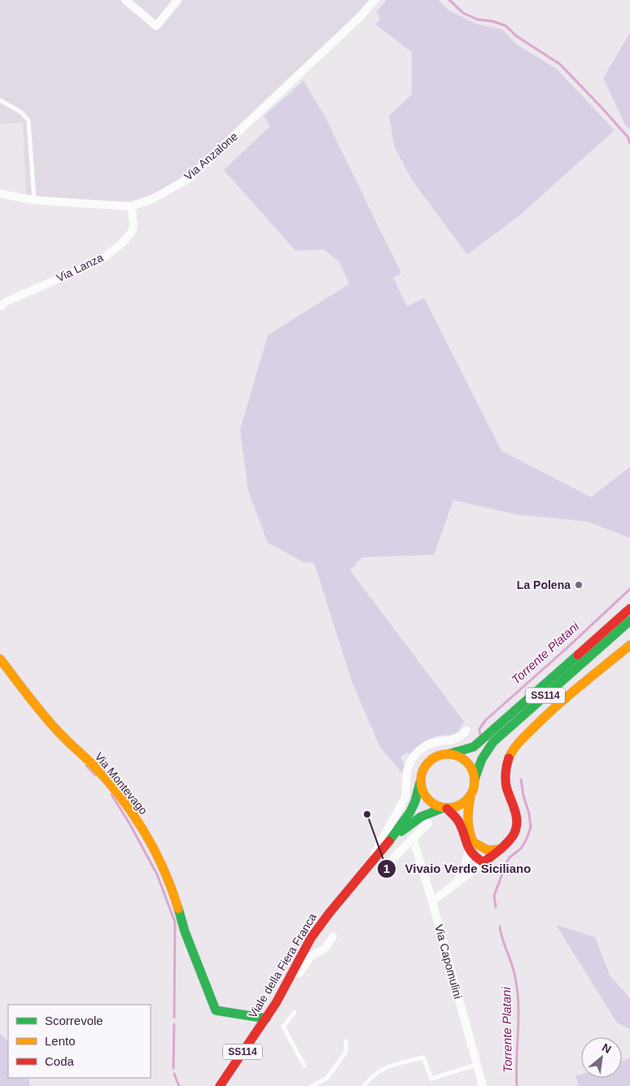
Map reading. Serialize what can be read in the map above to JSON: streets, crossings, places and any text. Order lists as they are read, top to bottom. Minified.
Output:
{"streets":{"main road":["SS114","Via Montevago","Viale della Fiera Franca"],"street":["Via Anzalone","Via Lanza","Via Capomulini"]},"crossings":[["Via Anzalone","Via Lanza"],["Via Montevago","Viale della Fiera Franca"]],"water":["Torrente Platani"],"places":["La Polena","Vivaio Verde Siciliano"],"legend":["Scorrevole","Lento","Coda"],"north":"top right"}
